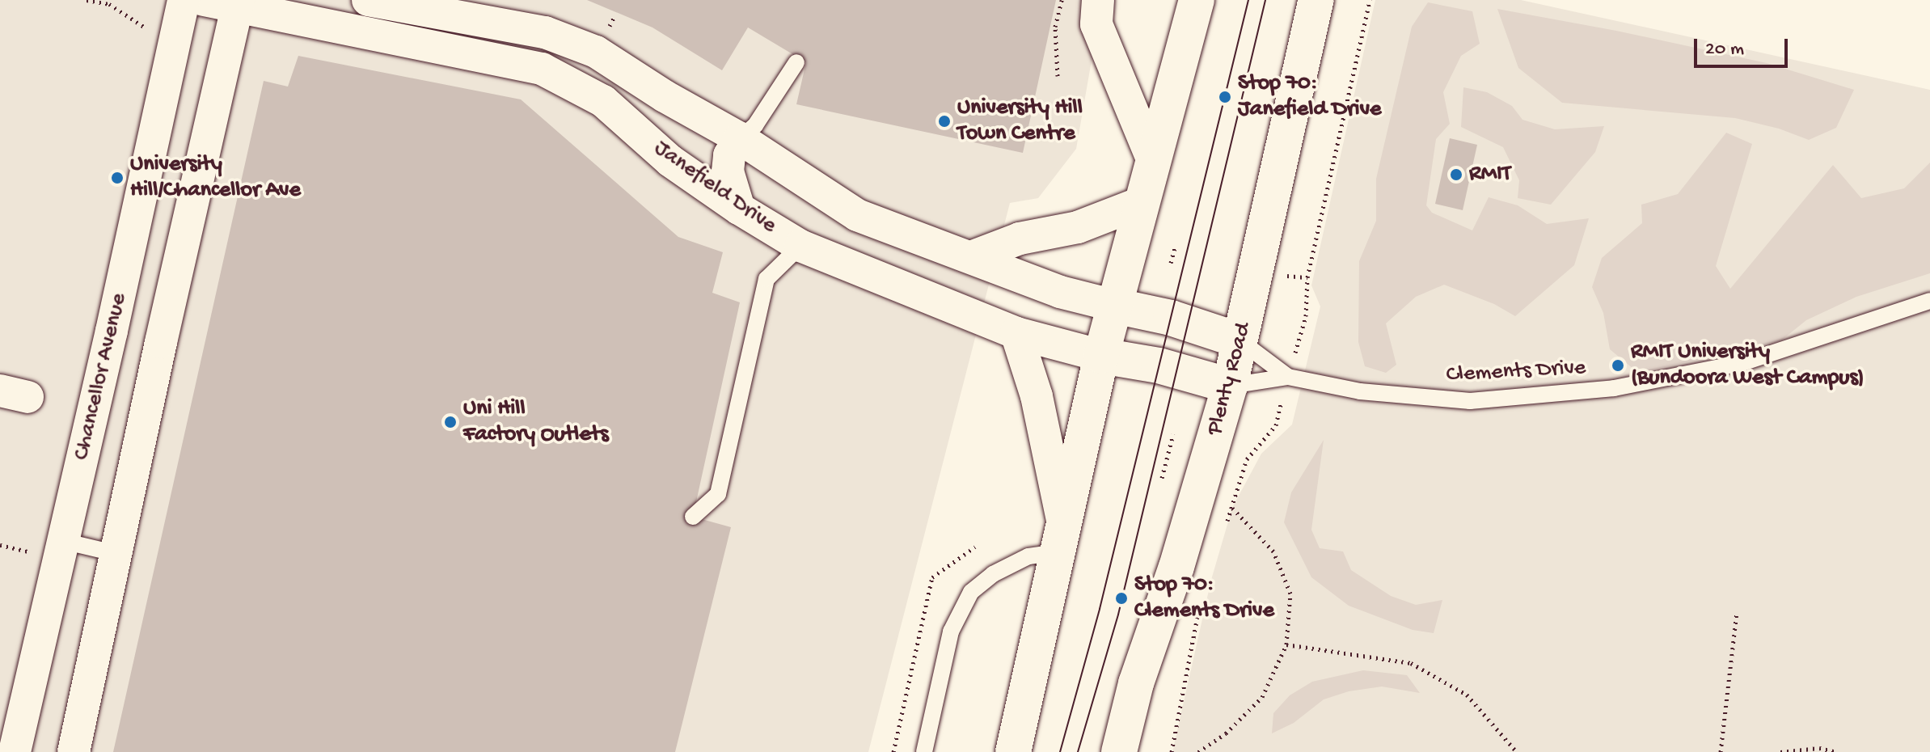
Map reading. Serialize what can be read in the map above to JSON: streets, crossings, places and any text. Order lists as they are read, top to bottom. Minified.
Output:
{"streets":{"highway":["Janefield Drive","Plenty Road"],"street":["Chancellor Avenue"],"lane":["Clements Drive"]},"crossings":[["Janefield Drive","Clements Drive"],["Janefield Drive","Plenty Road"],["Clements Drive","Plenty Road"]],"places":["Stop 70: Janefield Drive","University Hill Town Centre","RMIT","University Hill/Chancellor Ave","RMIT University (Bundoora West Campus)","Uni Hill Factory Outlets","Stop 70: Clements Drive"],"scale_bar":"20 m"}
